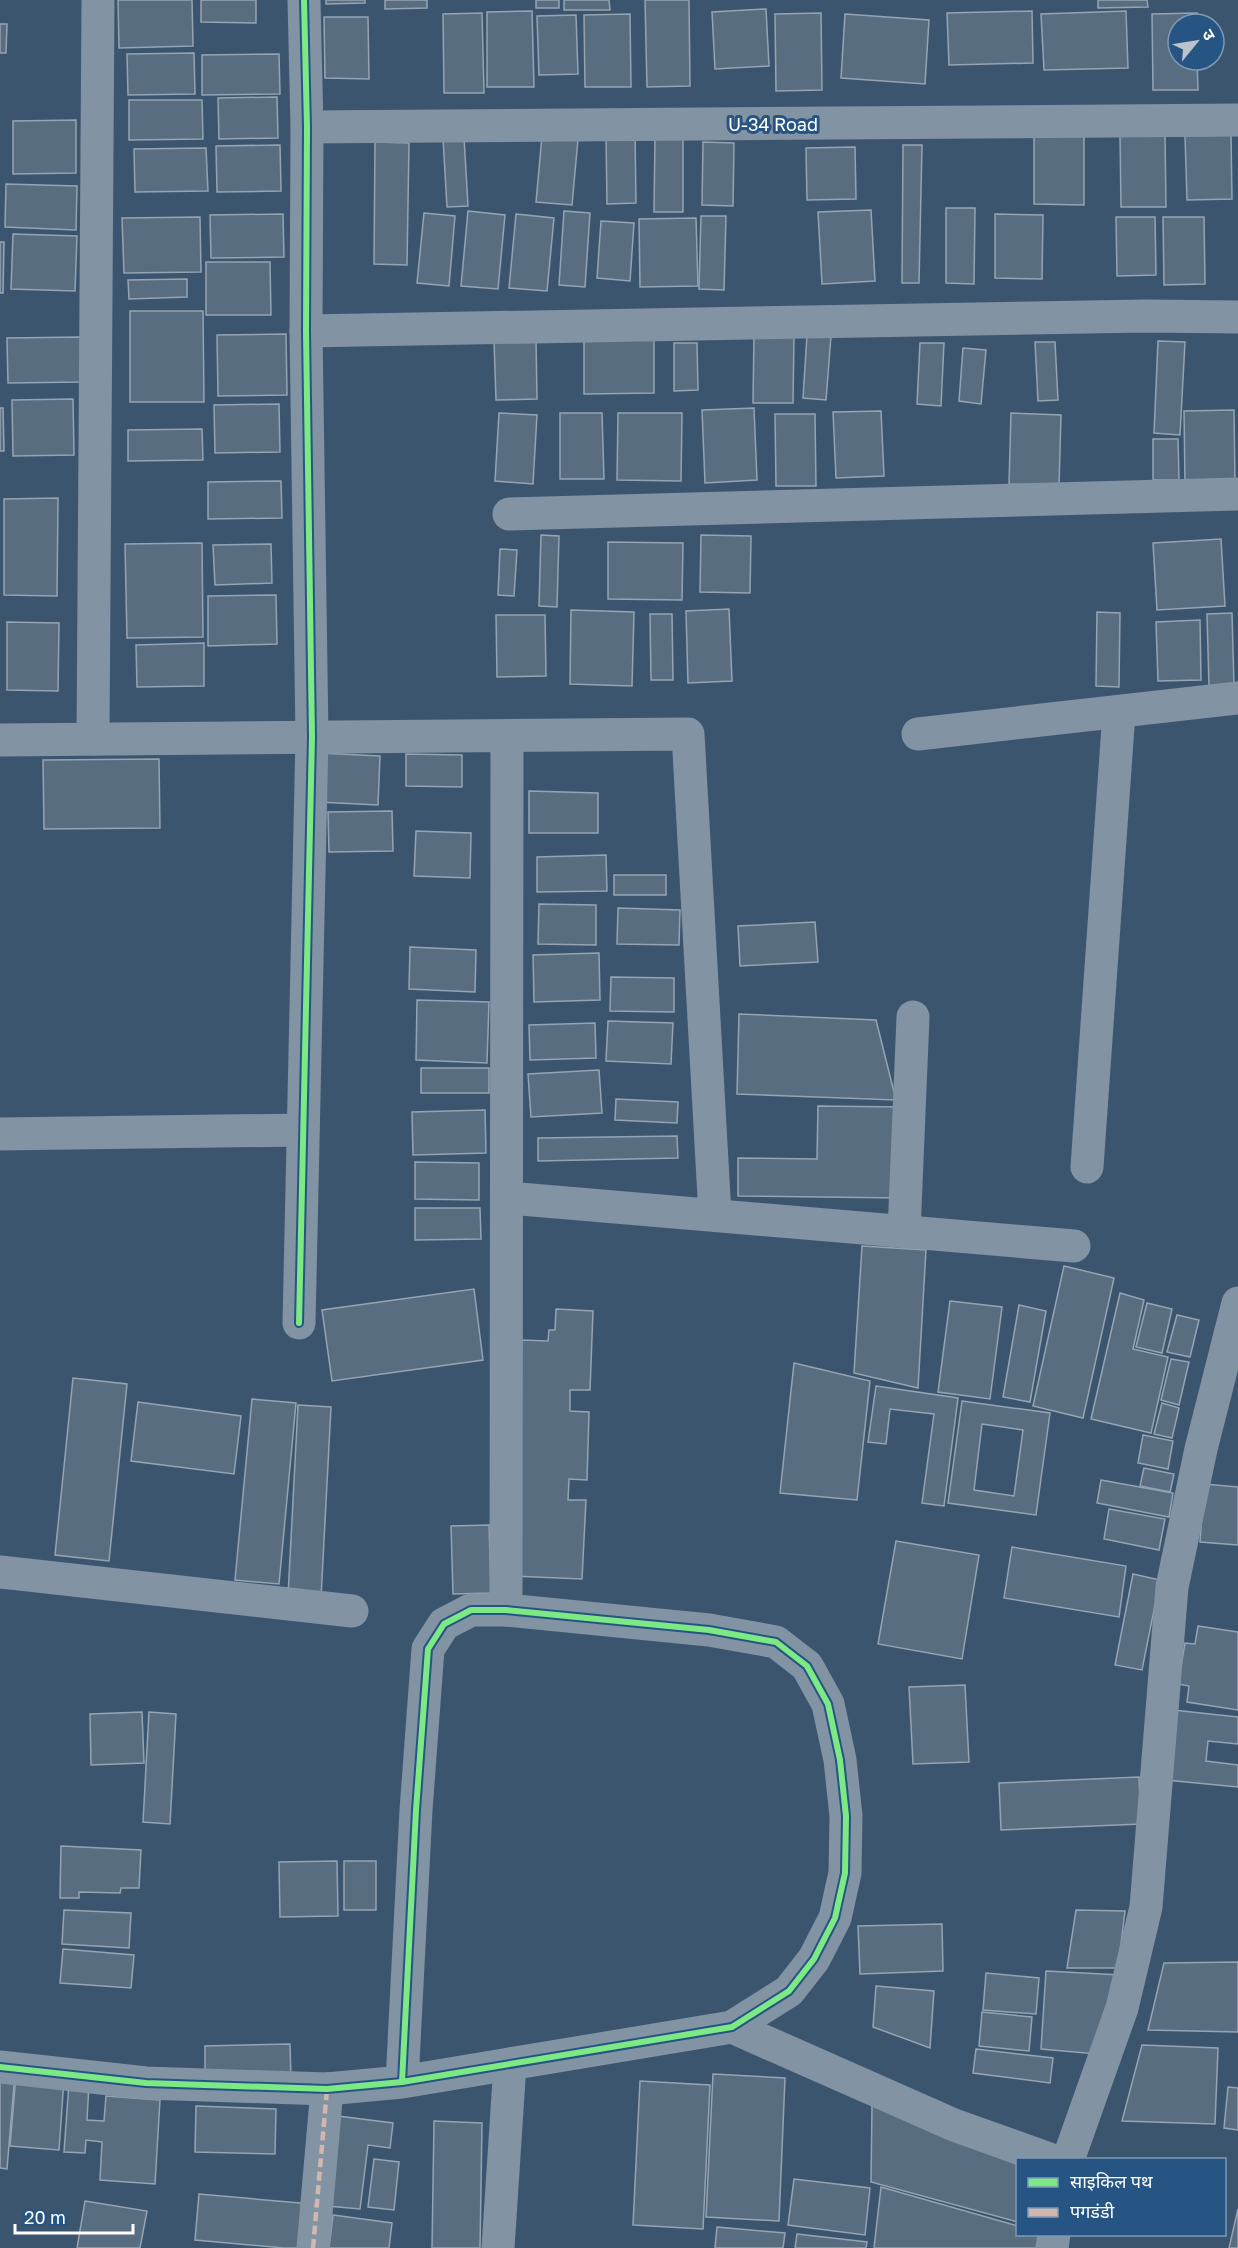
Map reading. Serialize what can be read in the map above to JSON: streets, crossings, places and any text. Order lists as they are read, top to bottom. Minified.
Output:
{"streets":{"street":["U-34 Road"]},"legend":["साइकिल पथ","पगडंडी"],"scale_bar":"20 m","north":"top right"}
